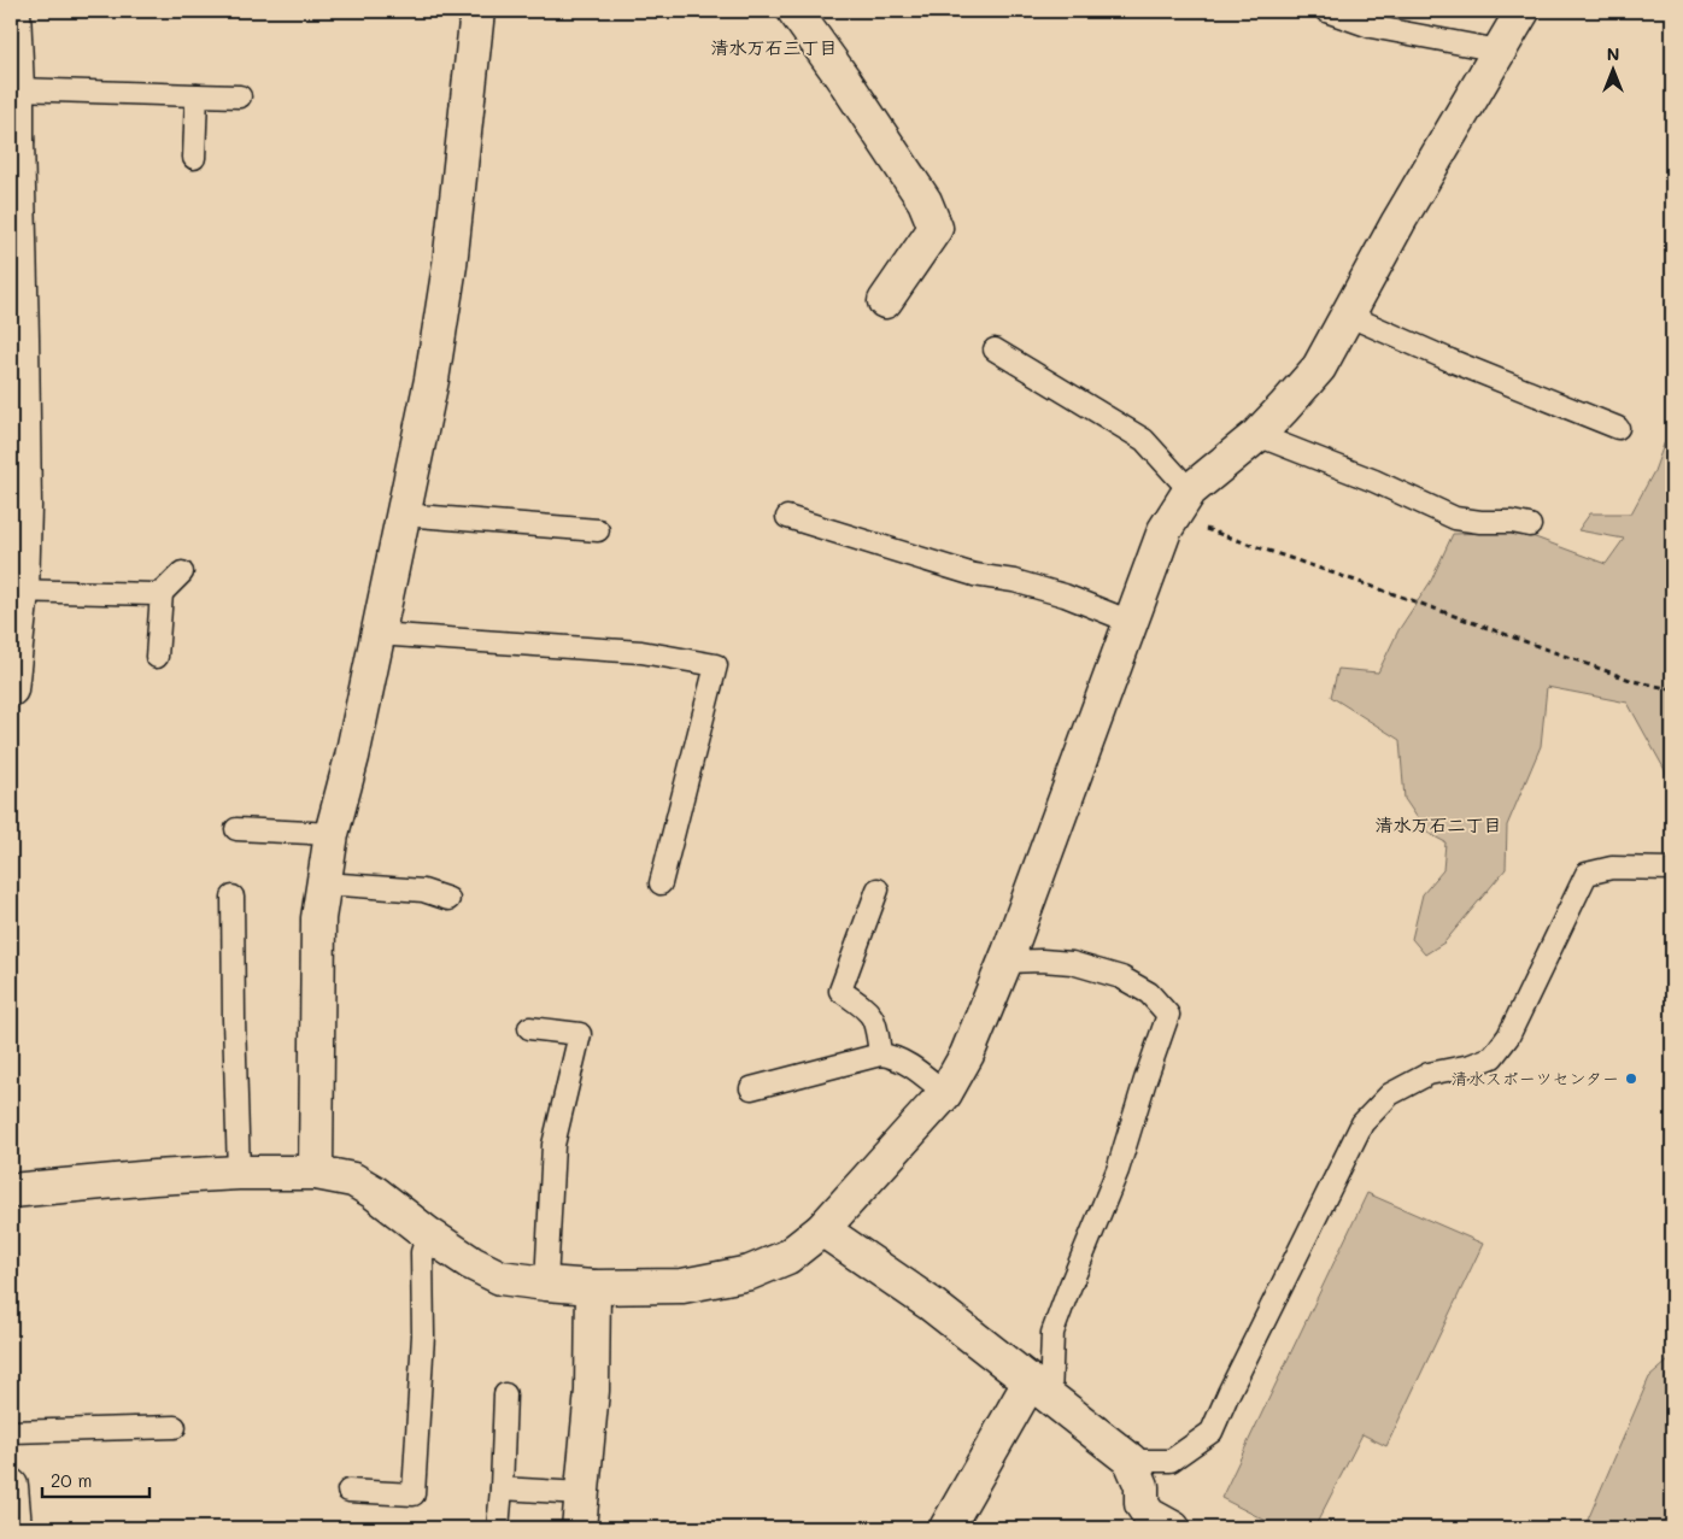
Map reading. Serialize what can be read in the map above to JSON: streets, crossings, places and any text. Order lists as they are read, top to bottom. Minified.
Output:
{"districts":["清水万石三丁目","清水万石二丁目"],"places":["清水スポーツセンター"],"scale_bar":"20 m","north":"top"}
